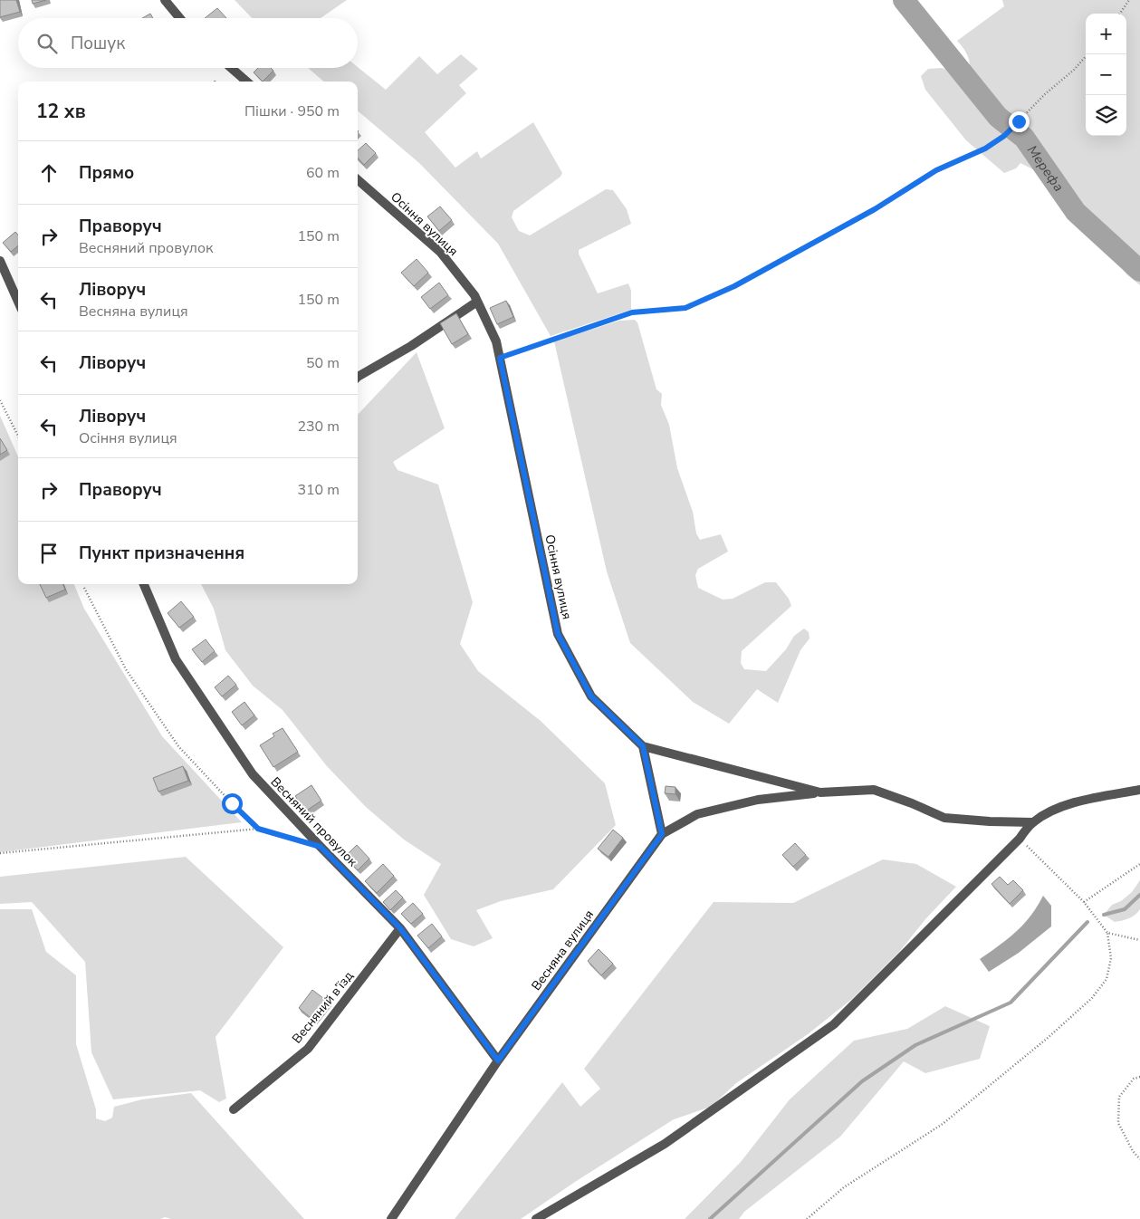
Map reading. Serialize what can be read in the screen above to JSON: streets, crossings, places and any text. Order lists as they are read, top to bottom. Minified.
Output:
{"streets":{"street":["Осіння вулиця","Весняний провулок","Весняна вулиця","Весняний в’їзд"]},"crossings":[["Осіння вулиця","Весняна вулиця"],["Весняний провулок","Весняна вулиця"],["Весняний провулок","Весняний в’їзд"]],"water":["Мерефа"],"page":{"map_buttons":["+","−"],"search":"Пошук","heading":["12 хв","Пішки · 950 m"],"list":[["Прямо","60 m"],["Праворуч","Весняний провулок","150 m"],["Ліворуч","Весняна вулиця","150 m"],["Ліворуч","50 m"],["Ліворуч","Осіння вулиця","230 m"],["Праворуч","310 m"],"Пункт призначення"]}}
